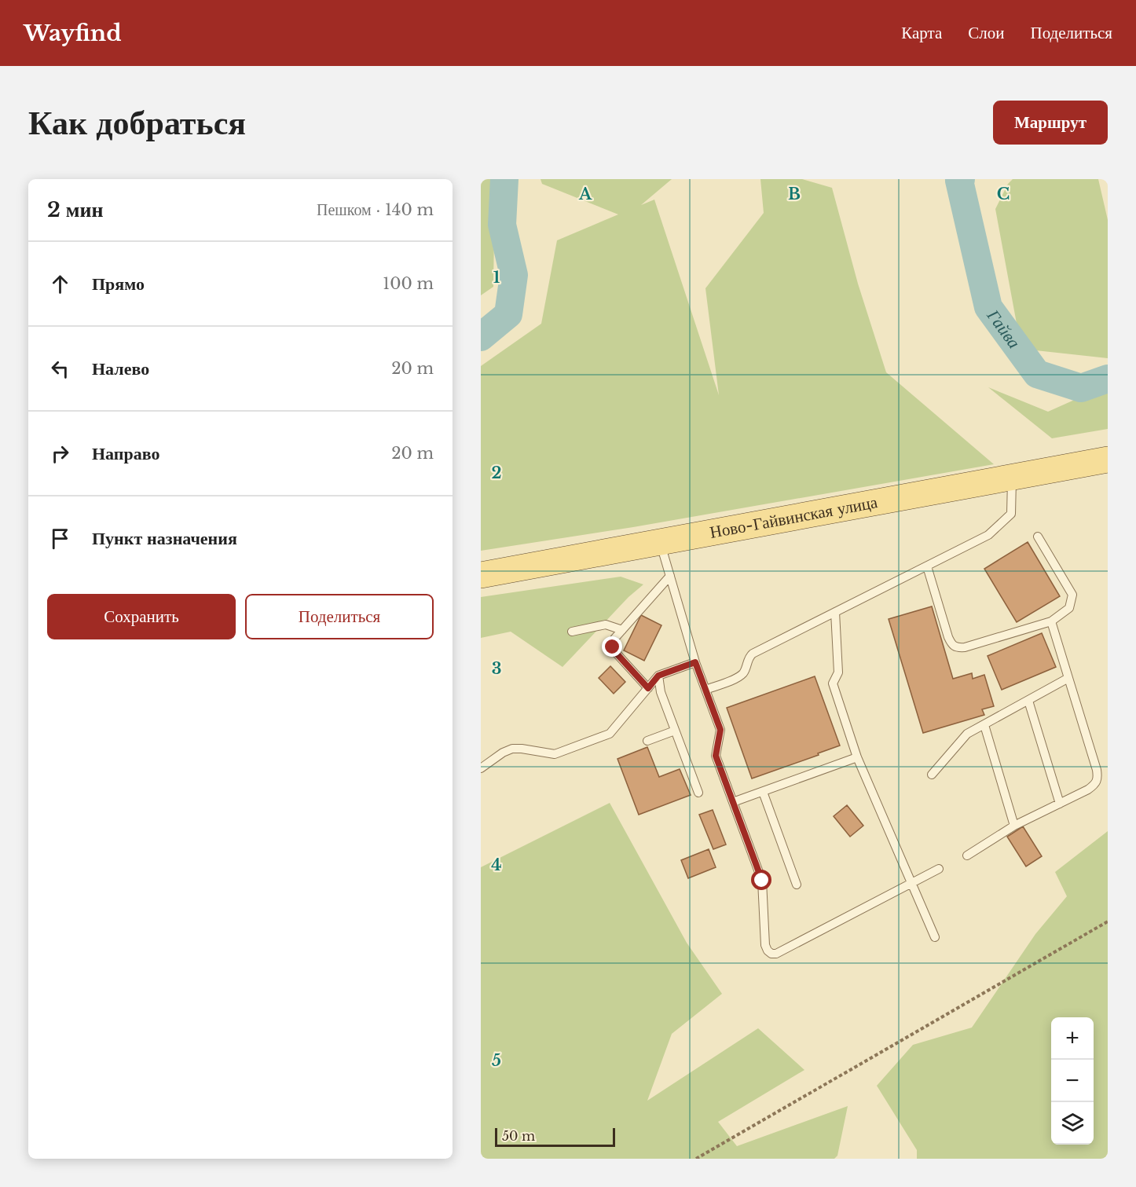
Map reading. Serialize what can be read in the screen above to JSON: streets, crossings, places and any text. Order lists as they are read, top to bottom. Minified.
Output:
{"streets":{"main road":["Ново-Гайвинская улица"]},"water":["Гайва"],"scale_bar":"50 m","page":{"header":"Wayfind","nav":["Карта","Слои","Поделиться"],"buttons":["Маршрут",["Сохранить","Поделиться"]],"title":"Как добраться","heading":["2 мин","Пешком · 140 m"],"list":[["Прямо","100 m"],["Налево","20 m"],["Направо","20 m"],"Пункт назначения"],"map_buttons":["+","−"],"scale":"50 m"},"grid":{"columns":["A","B","C"],"rows":["1","2","3","4","5"]}}
